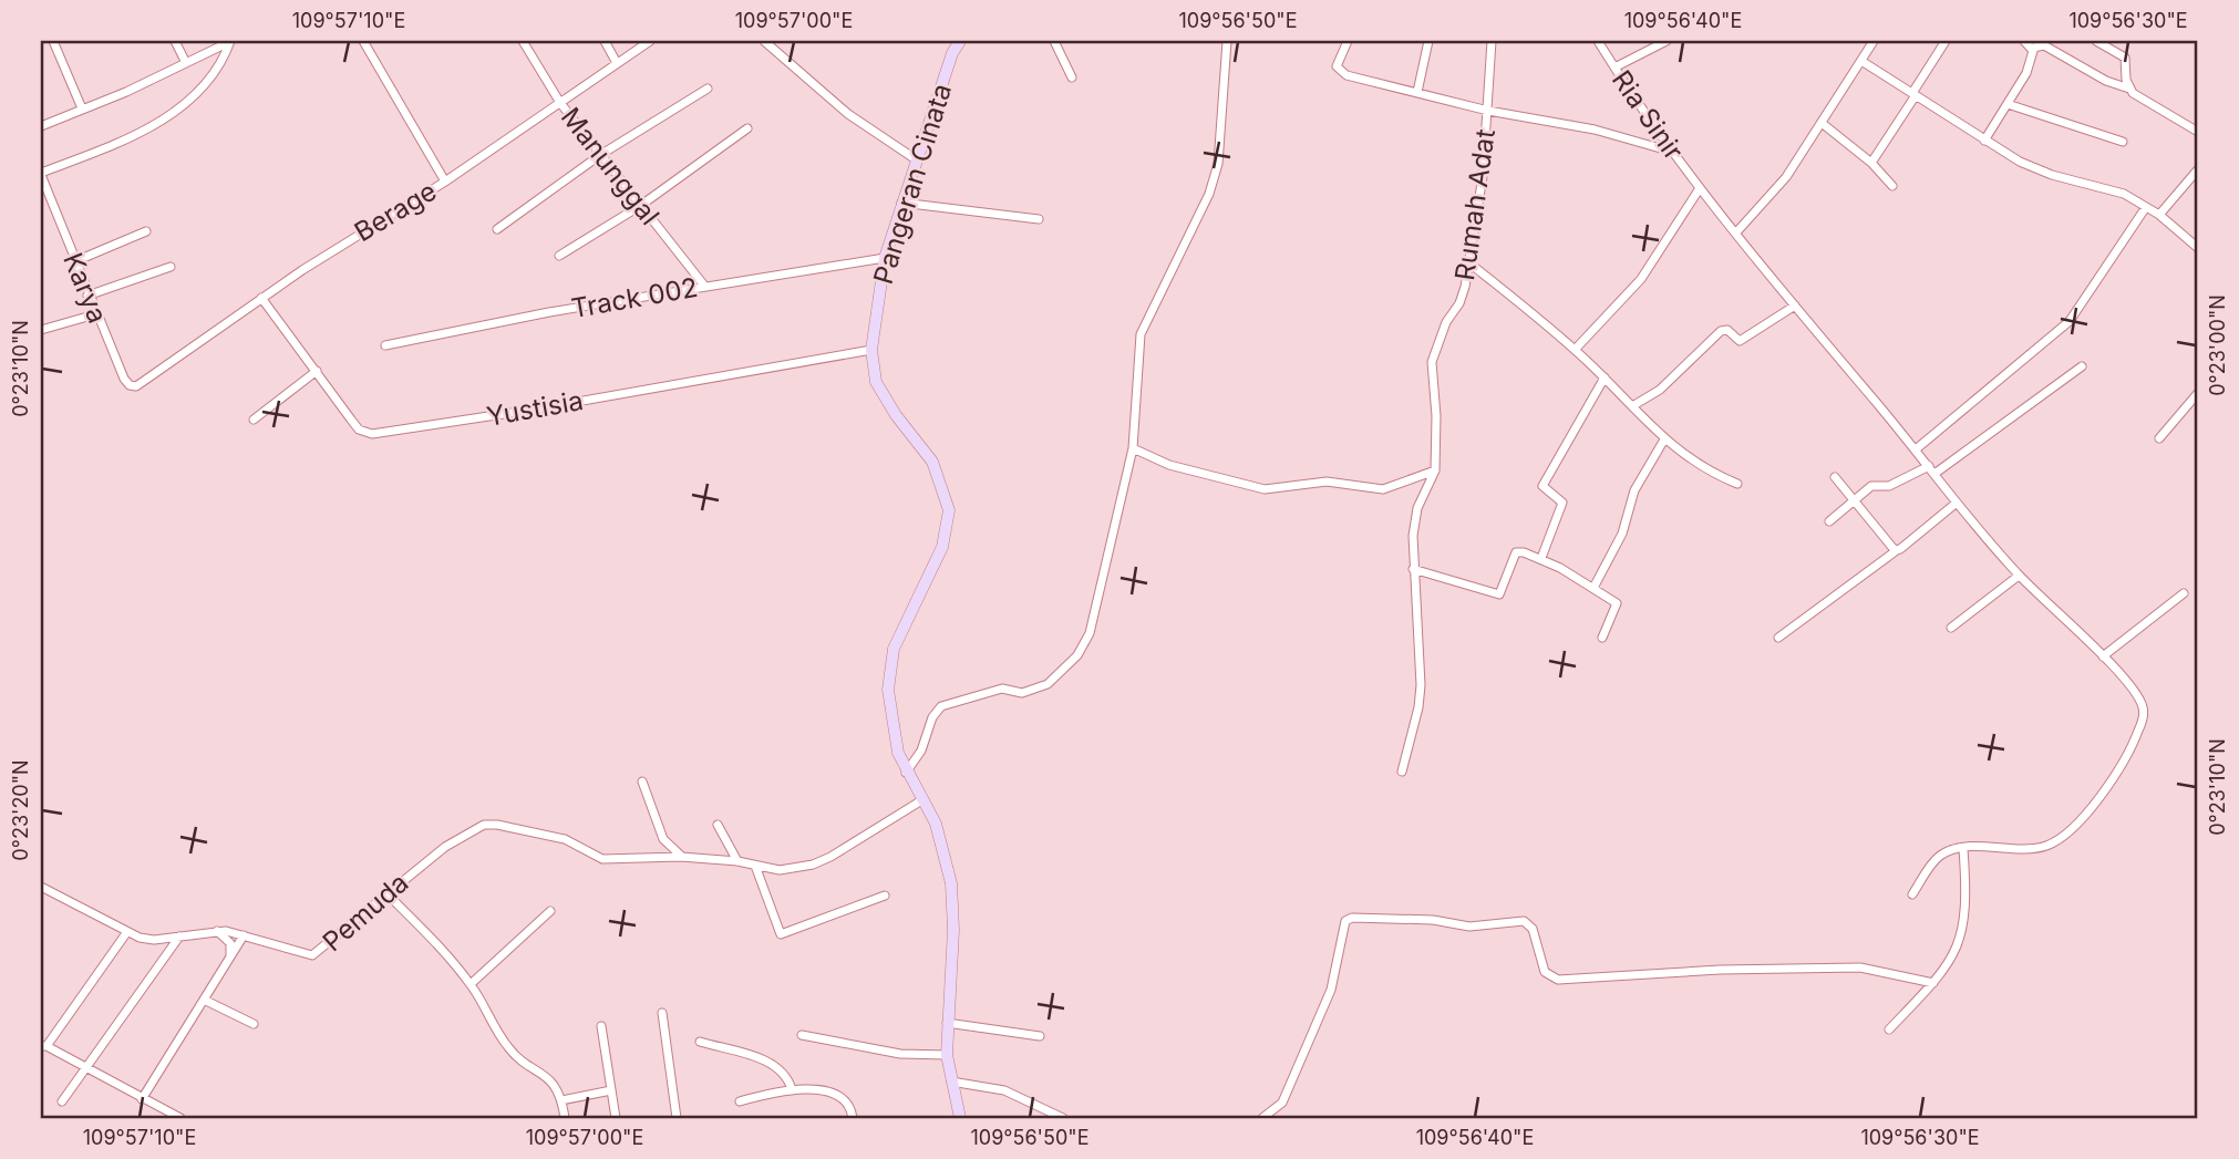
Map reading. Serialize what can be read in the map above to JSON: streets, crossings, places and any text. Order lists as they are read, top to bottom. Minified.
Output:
{"streets":{"street":["Ria Sinir","Manunggal","Pangeran Cinata","Rumah Adat","Berage","Karya","Track 002","Yustisia","Pemuda"]},"crossings":[["Manunggal","Berage"],["Manunggal","Track 002"],["Pangeran Cinata","Track 002"],["Pangeran Cinata","Yustisia"],["Berage","Karya"],["Berage","Yustisia"]],"coordinates":["109°57'10\"E","109°57'00\"E","109°56'50\"E","109°56'40\"E","109°56'30\"E","0°23'00\"N","0°23'10\"N","0°23'20\"N"]}
